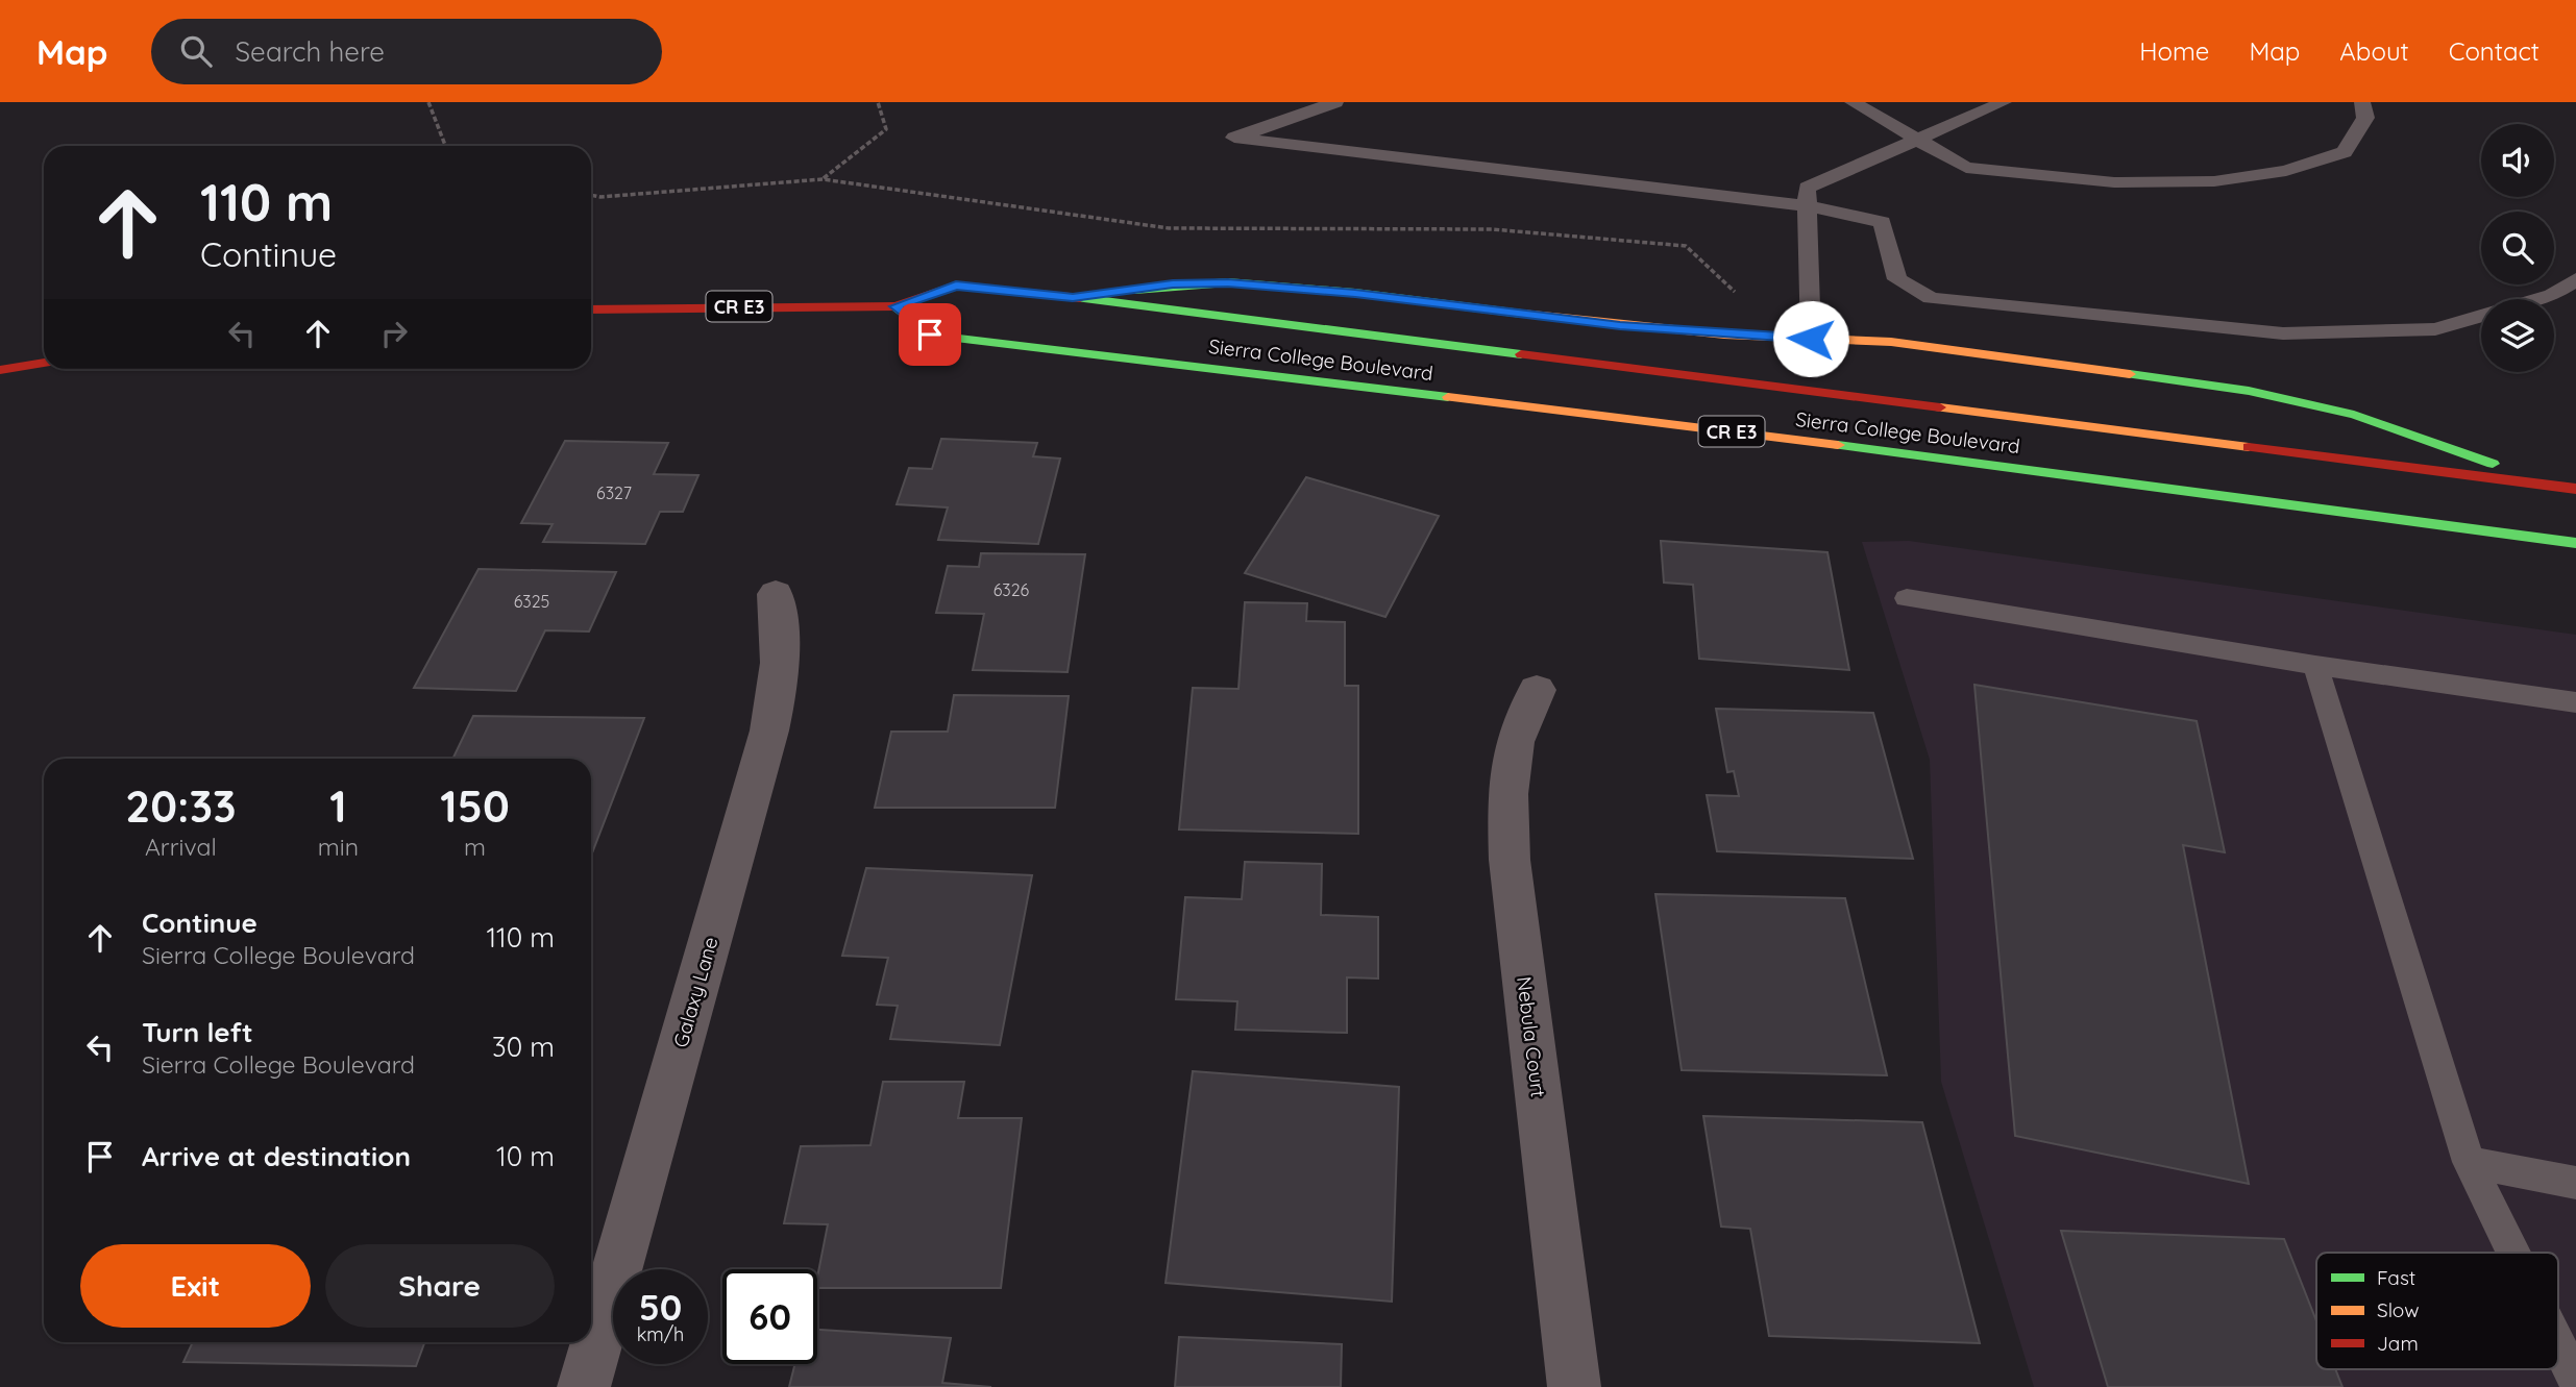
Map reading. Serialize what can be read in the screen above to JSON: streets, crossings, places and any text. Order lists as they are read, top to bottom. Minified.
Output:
{"streets":{"main road":["CR E3","Sierra College Boulevard"],"street":["Galaxy Lane","Nebula Court"]},"house_numbers":["6327","6326","6325"],"legend":["Fast","Slow","Jam"],"page":{"header":"Map","search":"Search here","nav":["Home","Map","About","Contact"],"turn":["110 m","Continue"],"eta":["20:33","Arrival","1","min","150","m"],"list":[{"name":"Continue","note":"Sierra College Boulevard","value":"110 m"},{"name":"Turn left","note":"Sierra College Boulevard","value":"30 m"},{"name":"Arrive at destination","value":"10 m"}],"buttons":["Exit","Share"],"speed":"50 km/h","limit":"60"}}
